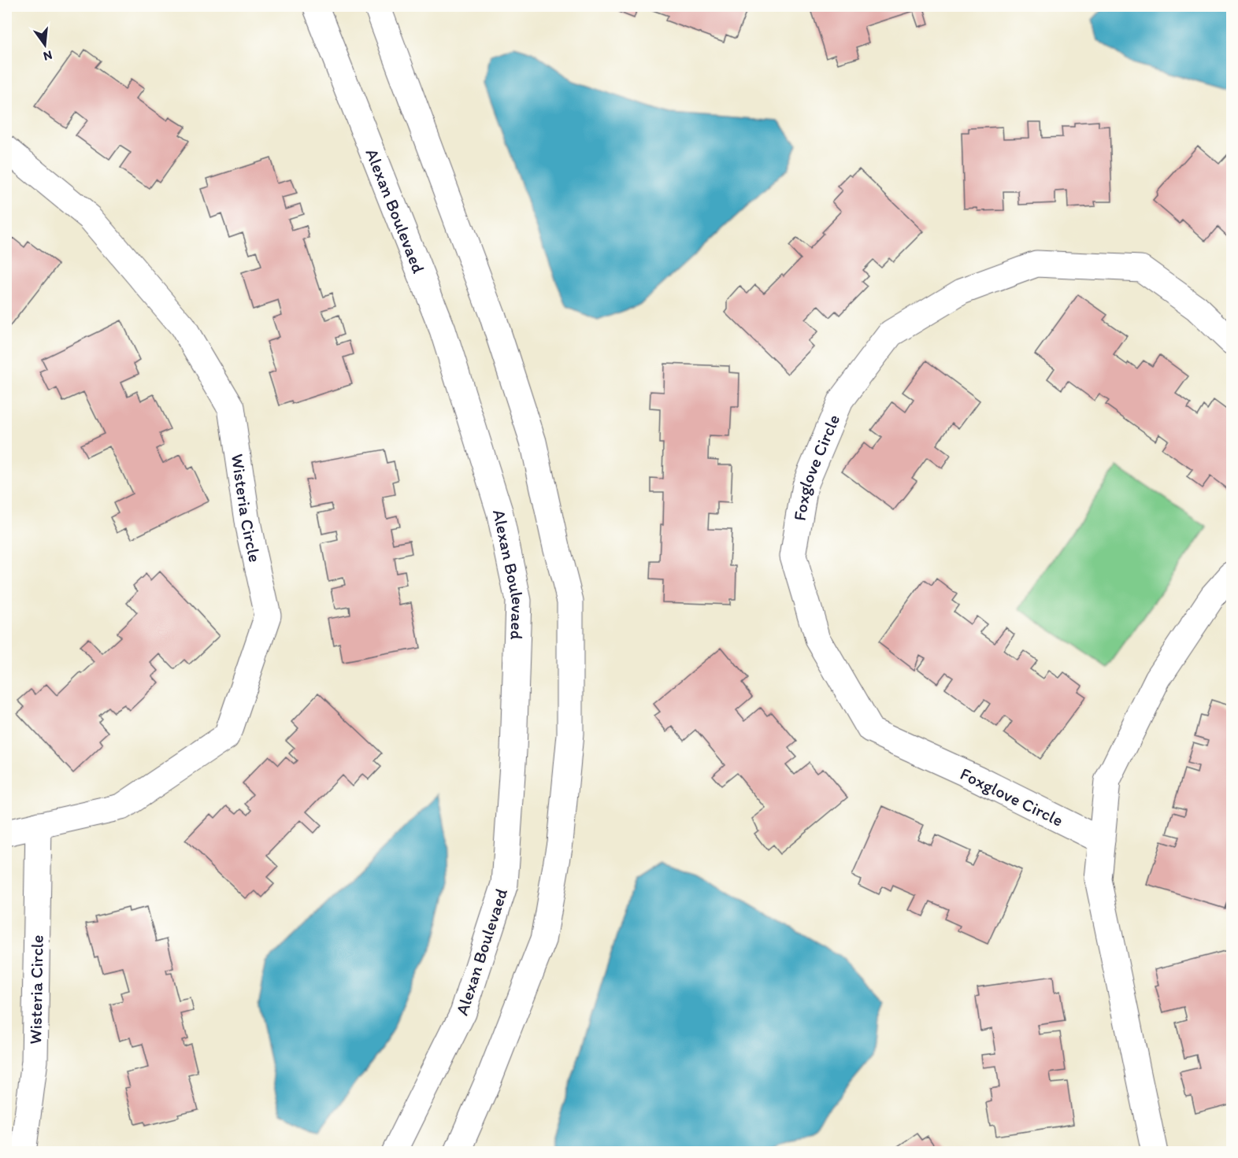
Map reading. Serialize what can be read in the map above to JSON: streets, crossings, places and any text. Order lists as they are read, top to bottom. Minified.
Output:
{"streets":{"street":["Alexan Boulevaed","Foxglove Circle","Wisteria Circle"]},"north":"bottom"}
